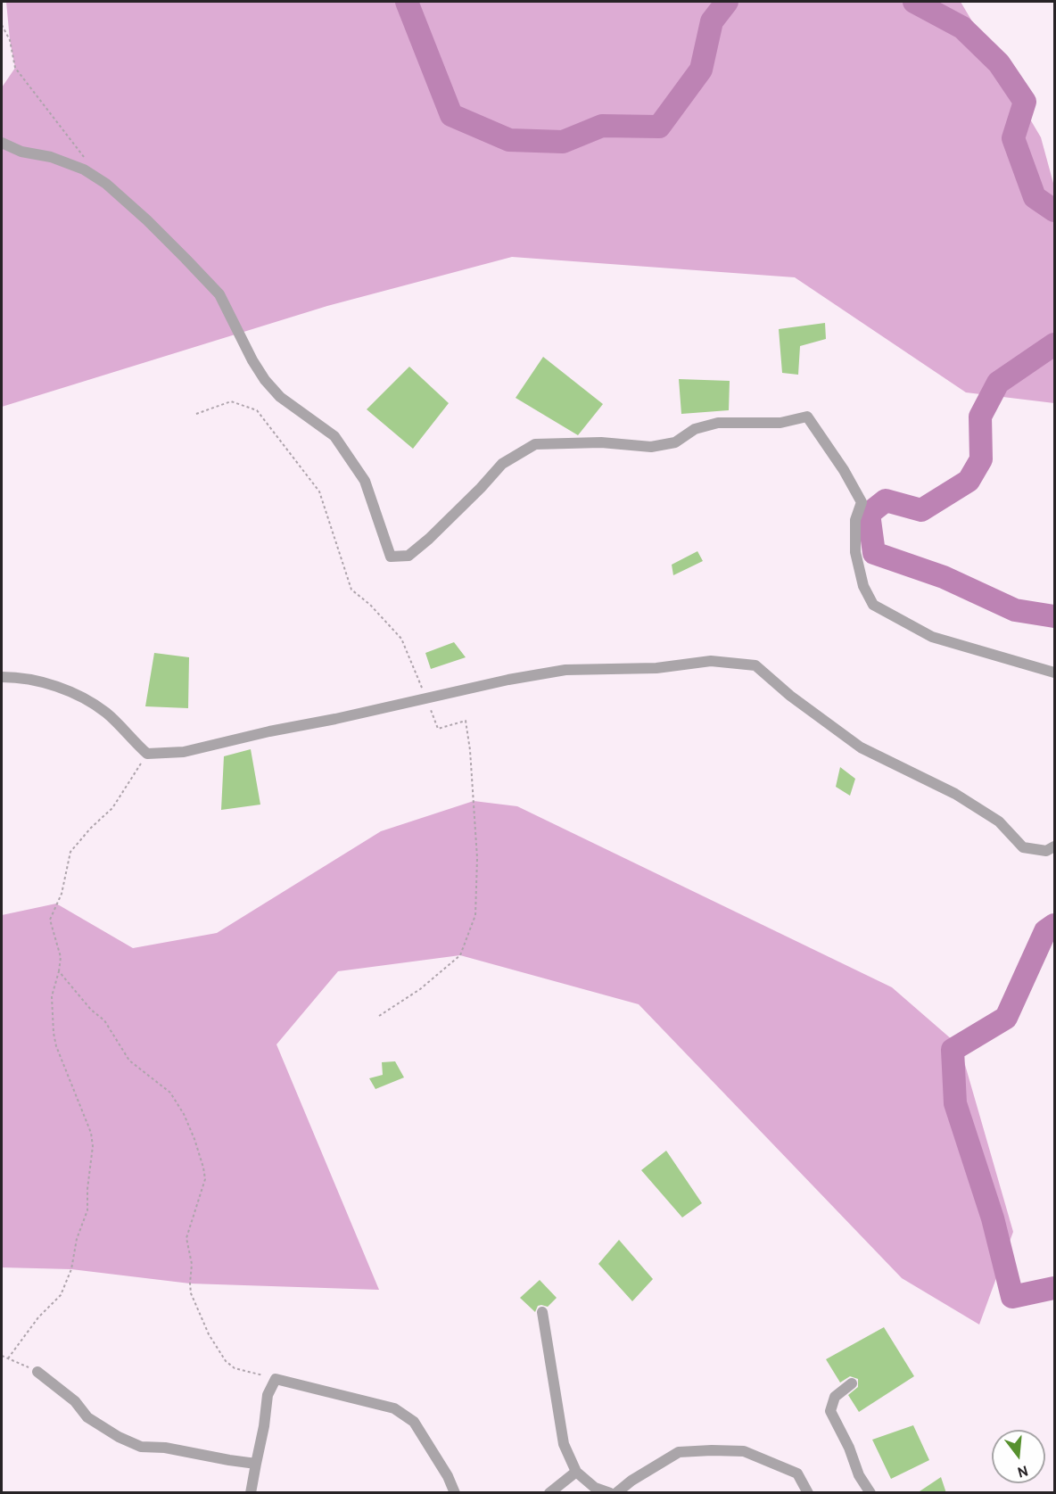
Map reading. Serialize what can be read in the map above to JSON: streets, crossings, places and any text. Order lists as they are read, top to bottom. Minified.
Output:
{"north":"bottom"}
